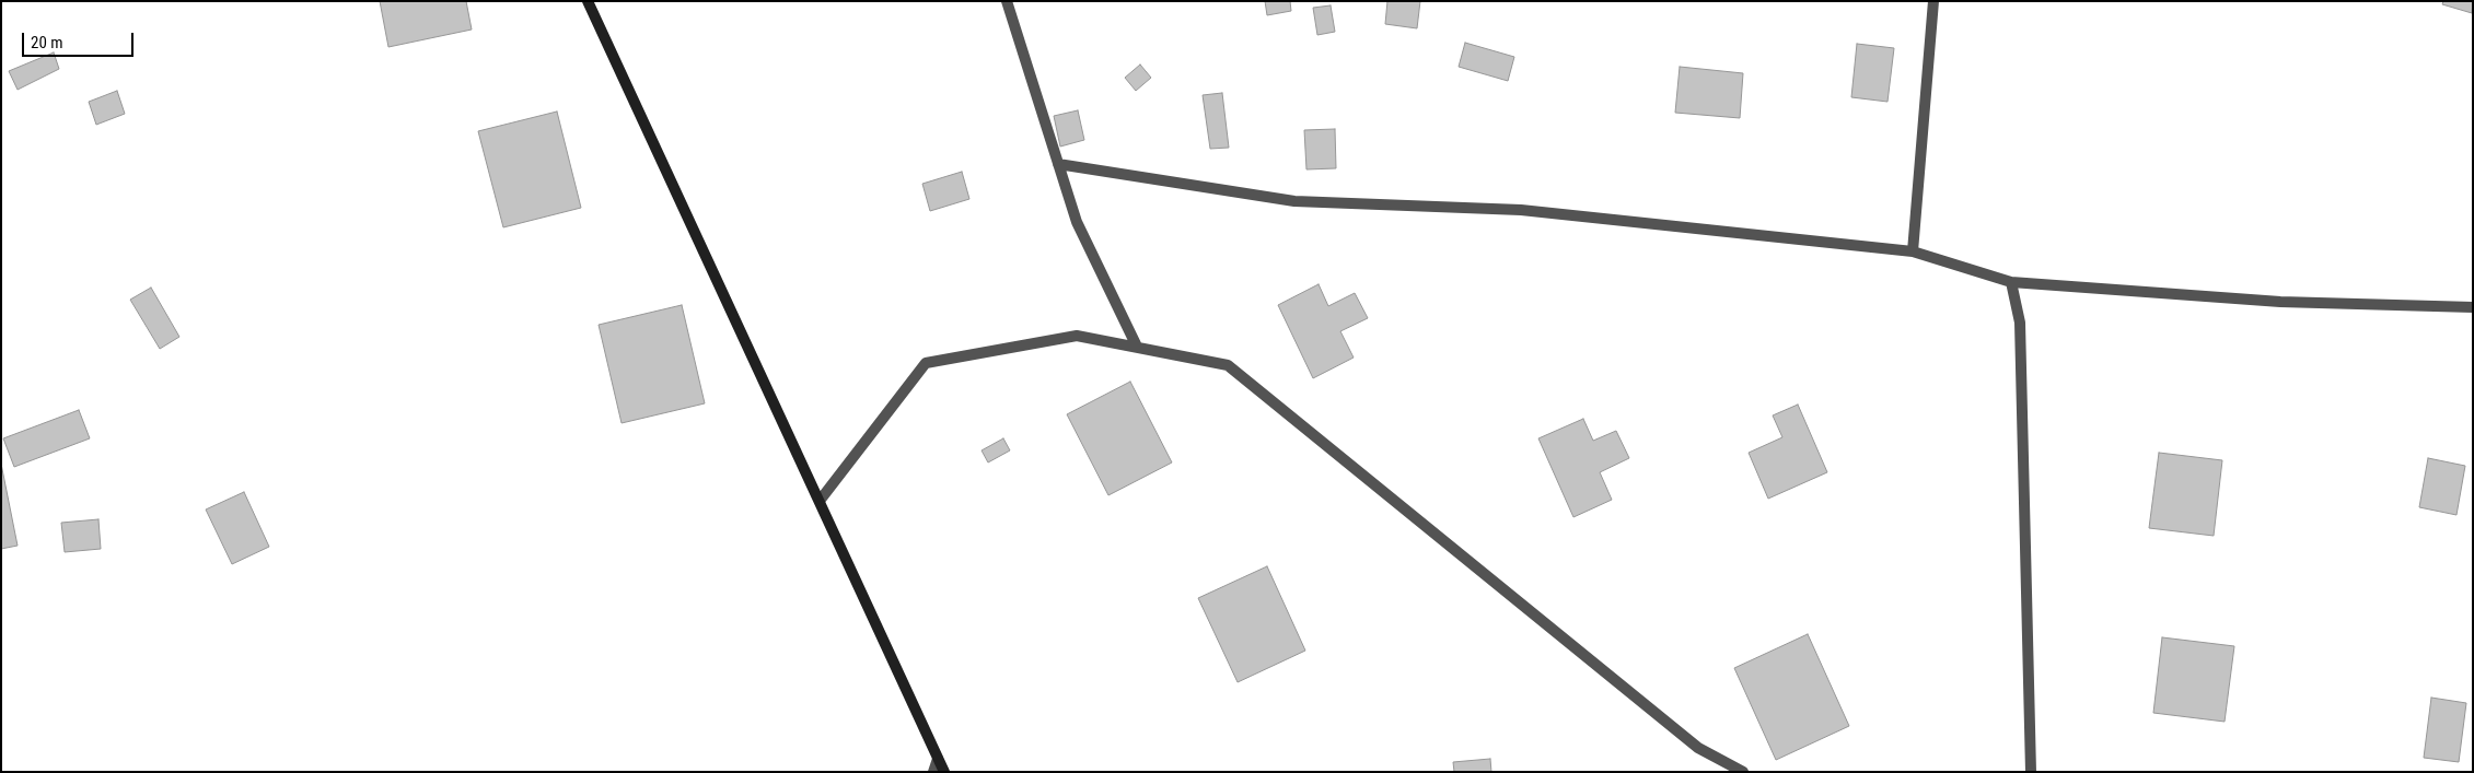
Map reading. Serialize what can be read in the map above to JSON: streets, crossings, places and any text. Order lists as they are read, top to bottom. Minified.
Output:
{"scale_bar":"20 m"}
